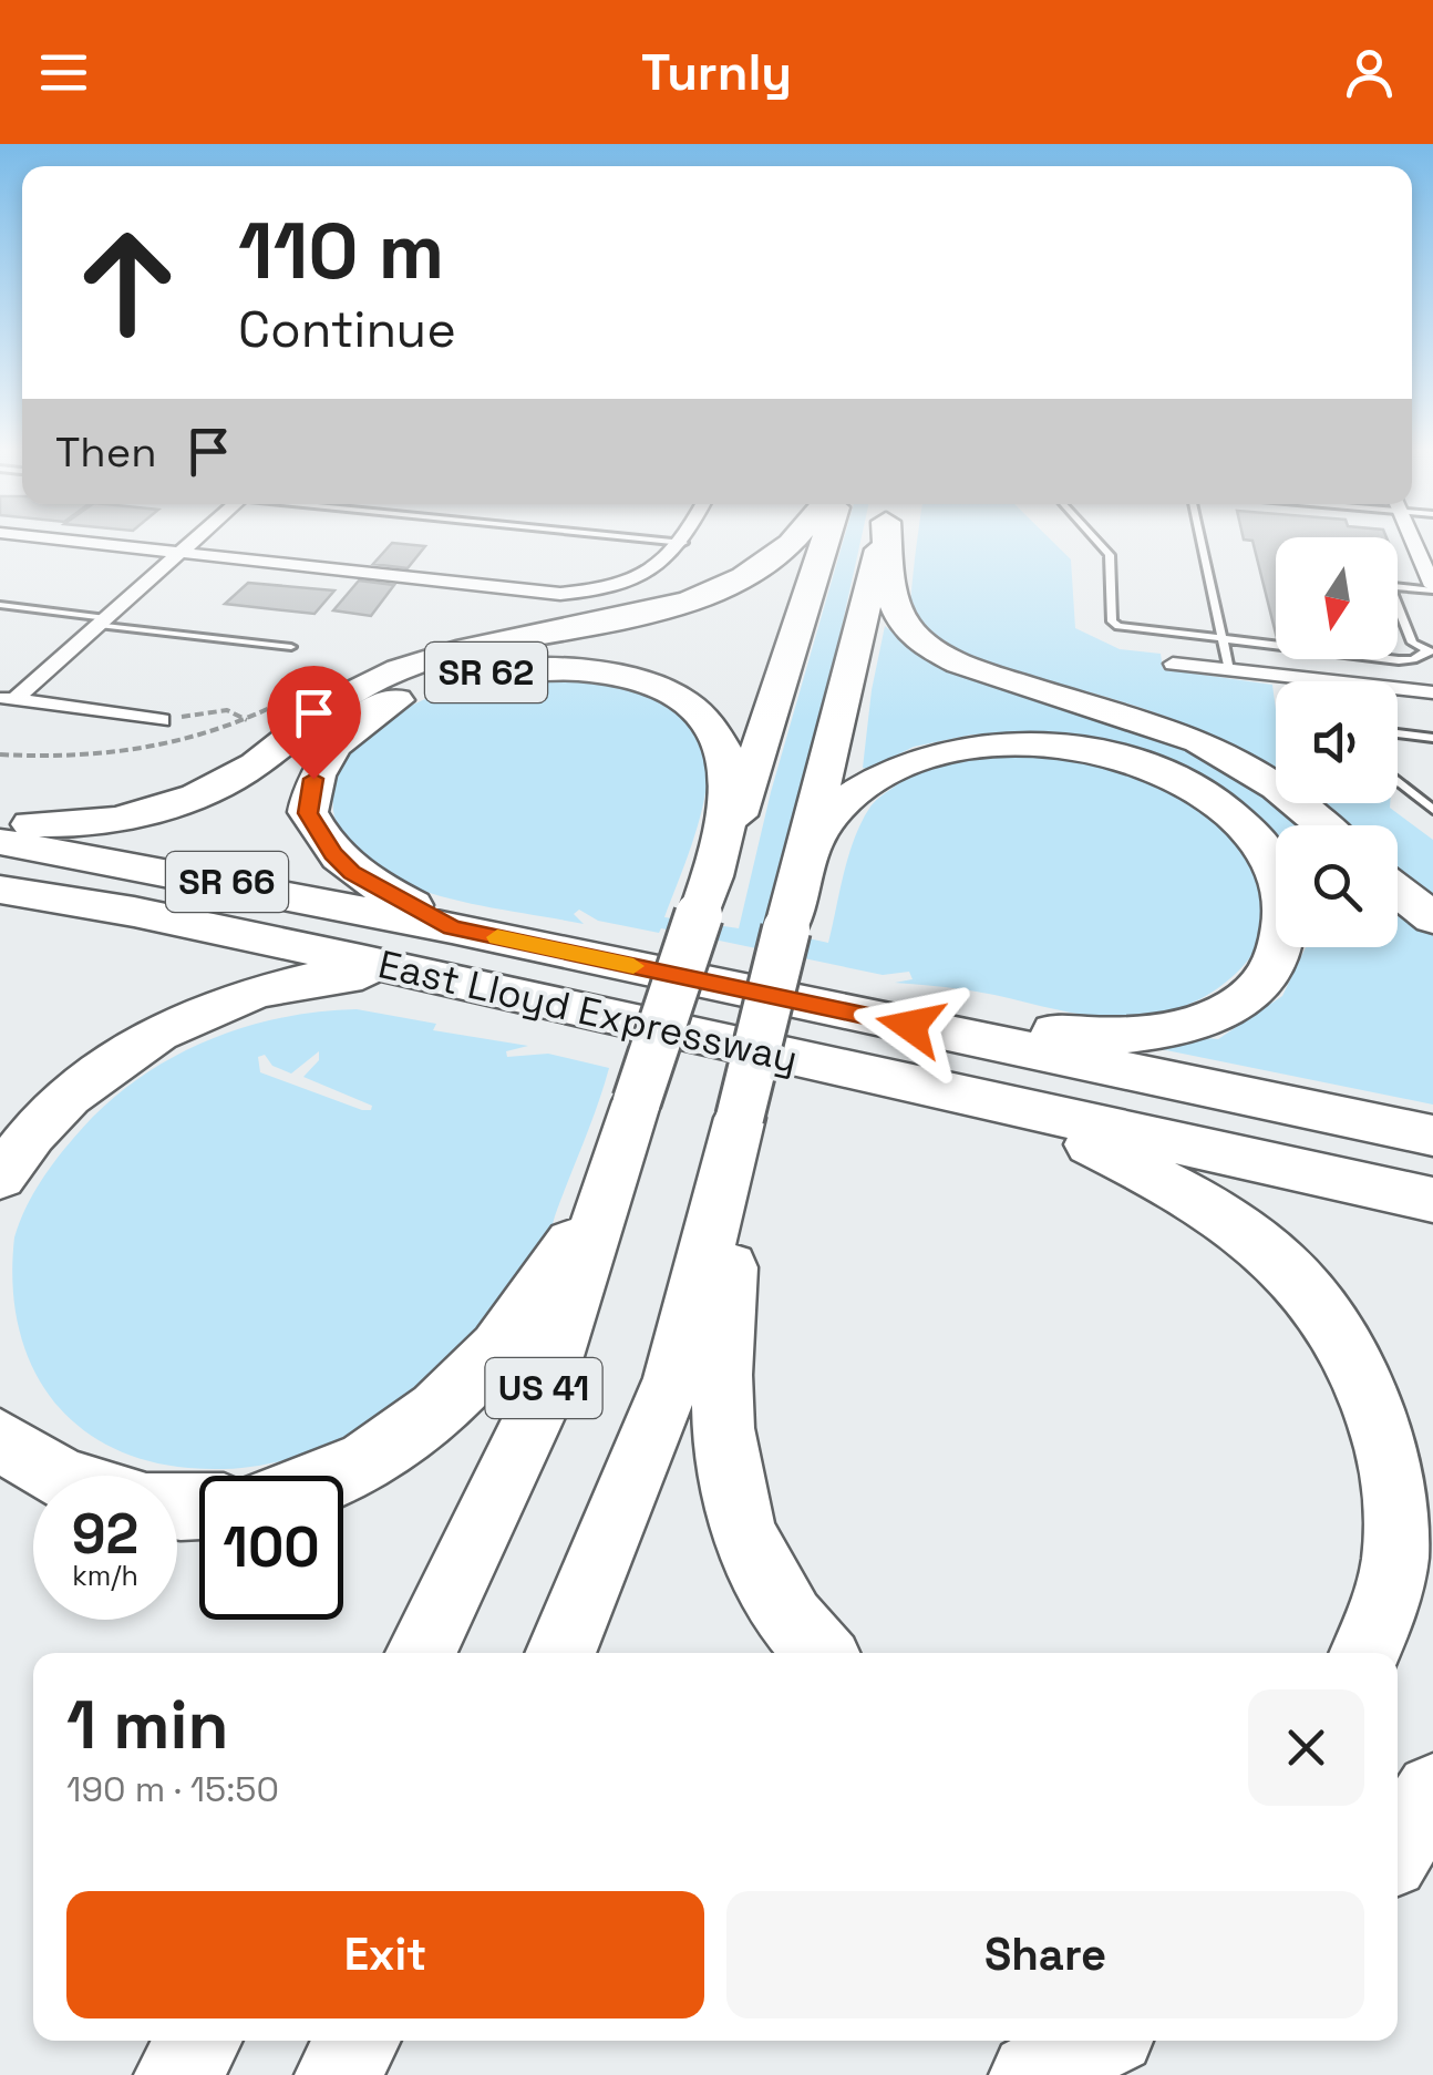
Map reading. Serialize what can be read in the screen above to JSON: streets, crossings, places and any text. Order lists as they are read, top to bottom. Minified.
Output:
{"streets":{"highway":["SR 62","SR 66","East Lloyd Expressway","US 41"]},"crossings":[["SR 62","East Lloyd Expressway"],["SR 62","US 41"]],"north":"bottom","page":{"header":"Turnly","turn":["110 m","Continue"],"then":"Then","speed":"92 km/h","limit":"100","heading":["1 min","190 m · 15:50"],"buttons":["Exit","Share"]}}
